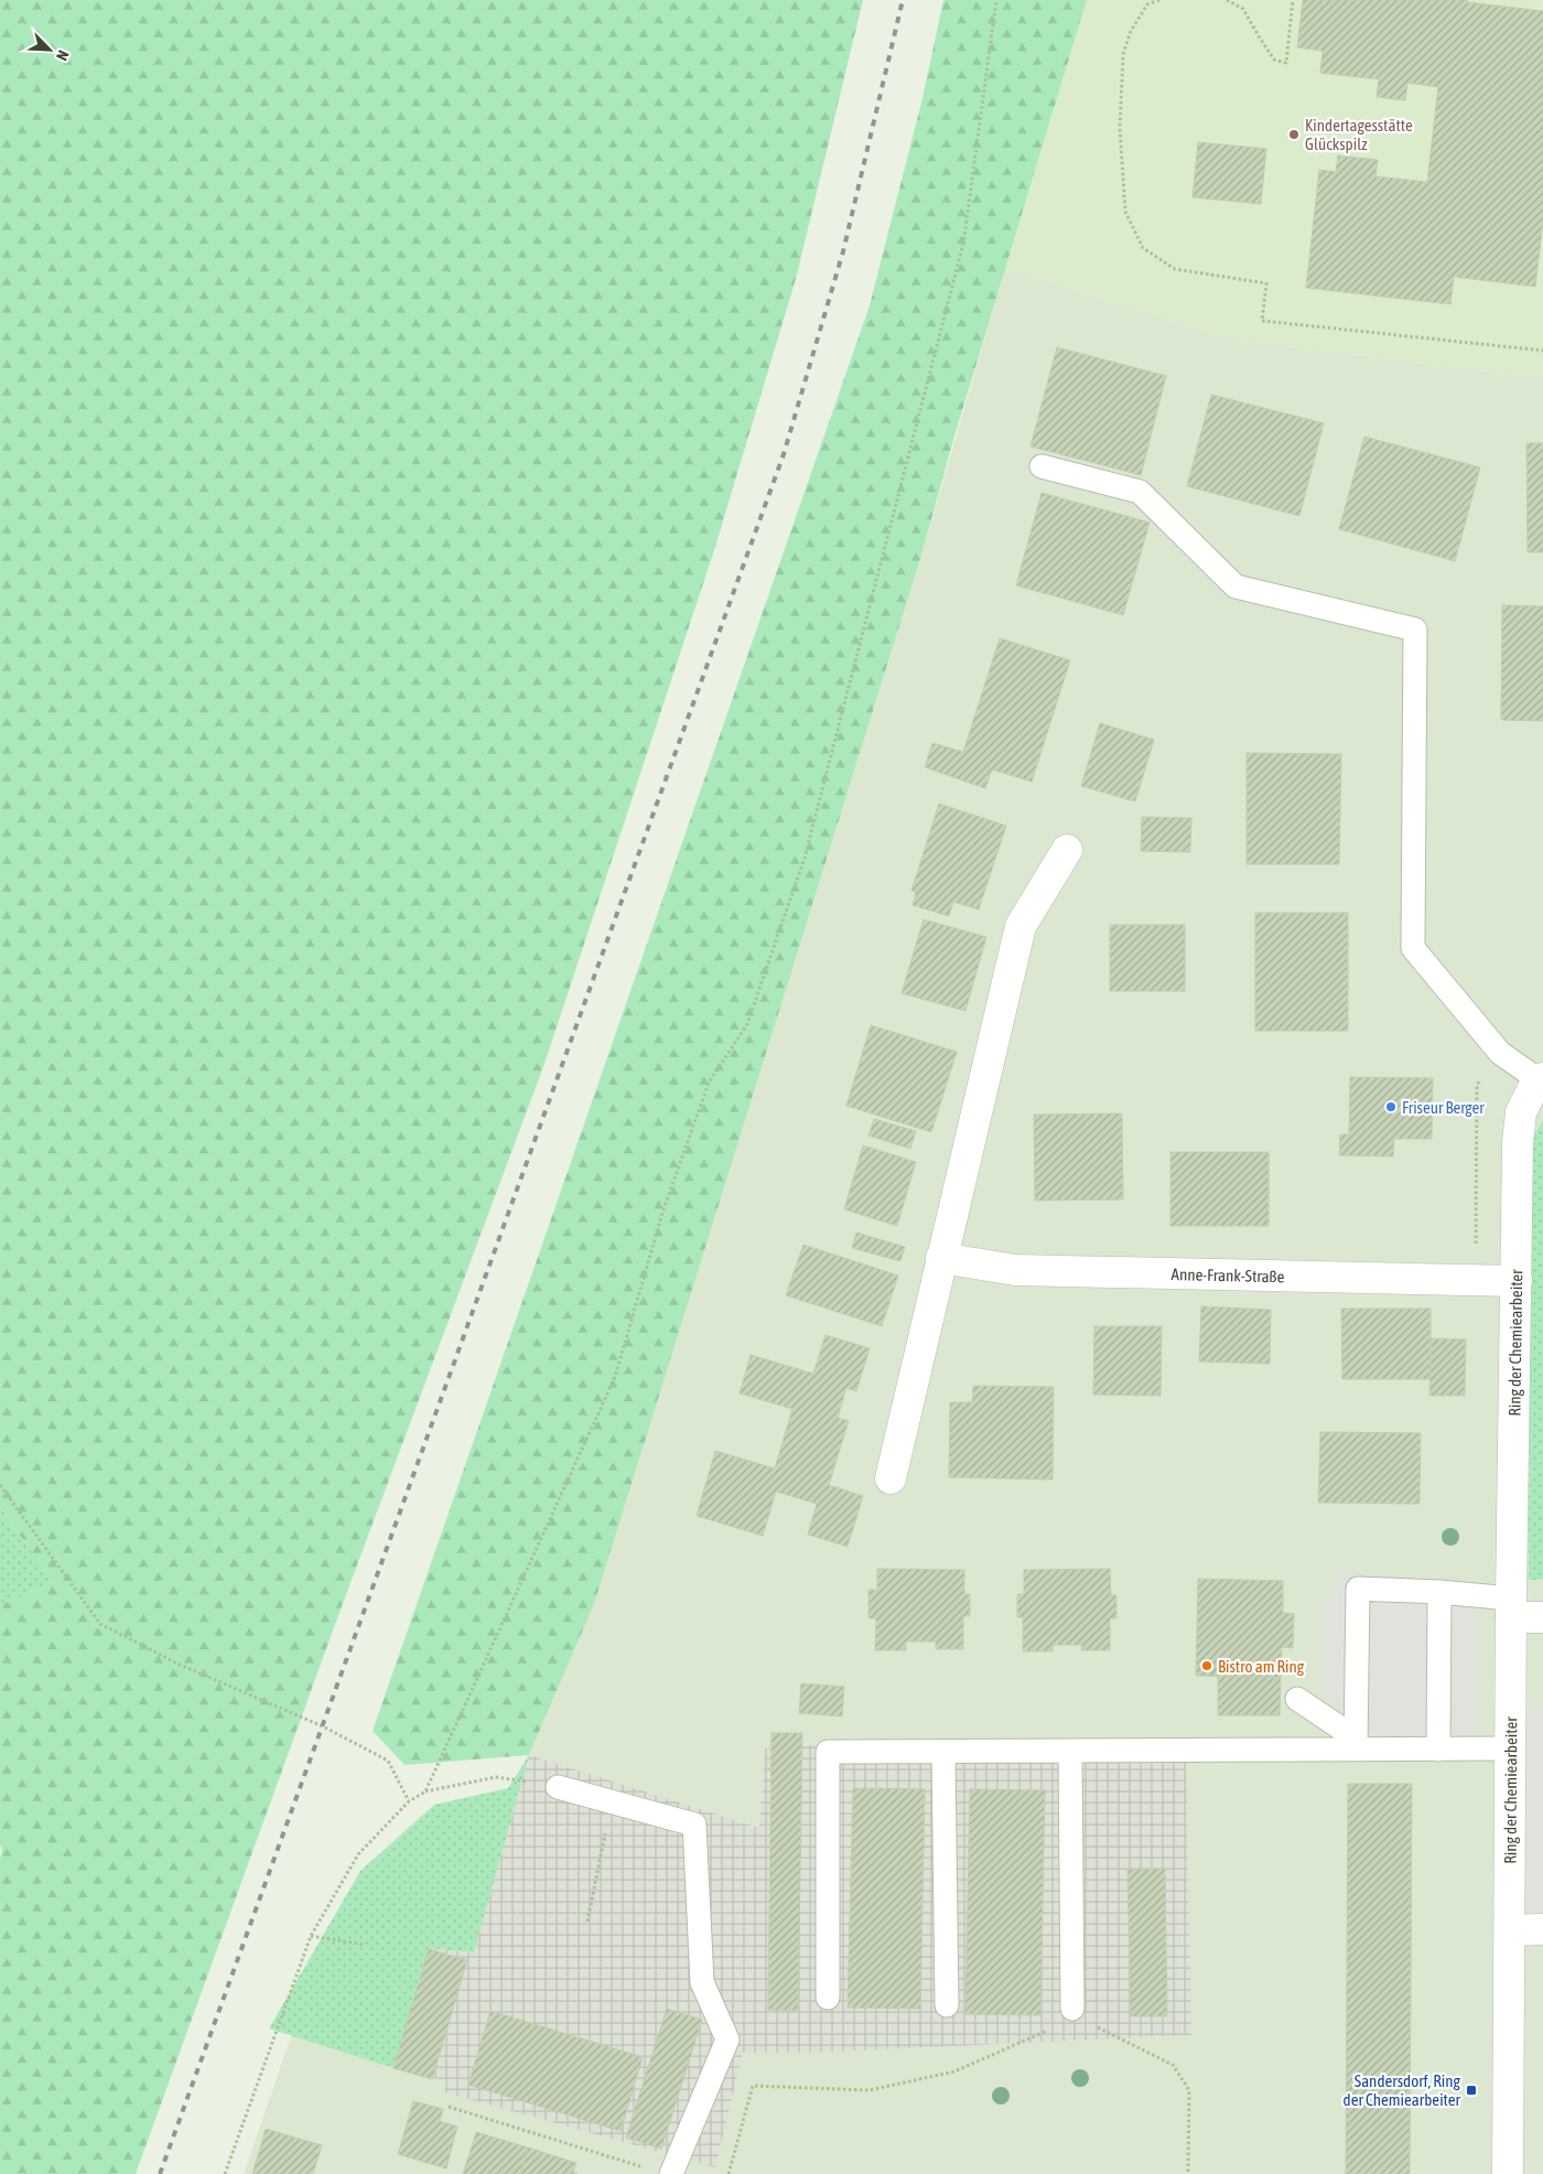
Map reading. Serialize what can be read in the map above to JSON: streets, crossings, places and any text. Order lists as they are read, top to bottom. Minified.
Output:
{"streets":{"street":["Anne-Frank-Straße","Ring der Chemiearbeiter"]},"crossings":[["Anne-Frank-Straße","Ring der Chemiearbeiter"]],"places":{"other":["Kindertagesstätte Glückspilz","Friseur Berger","Bistro am Ring"],"transit":["Sandersdorf, Ring der Chemiearbeiter"]},"north":"bottom right"}
